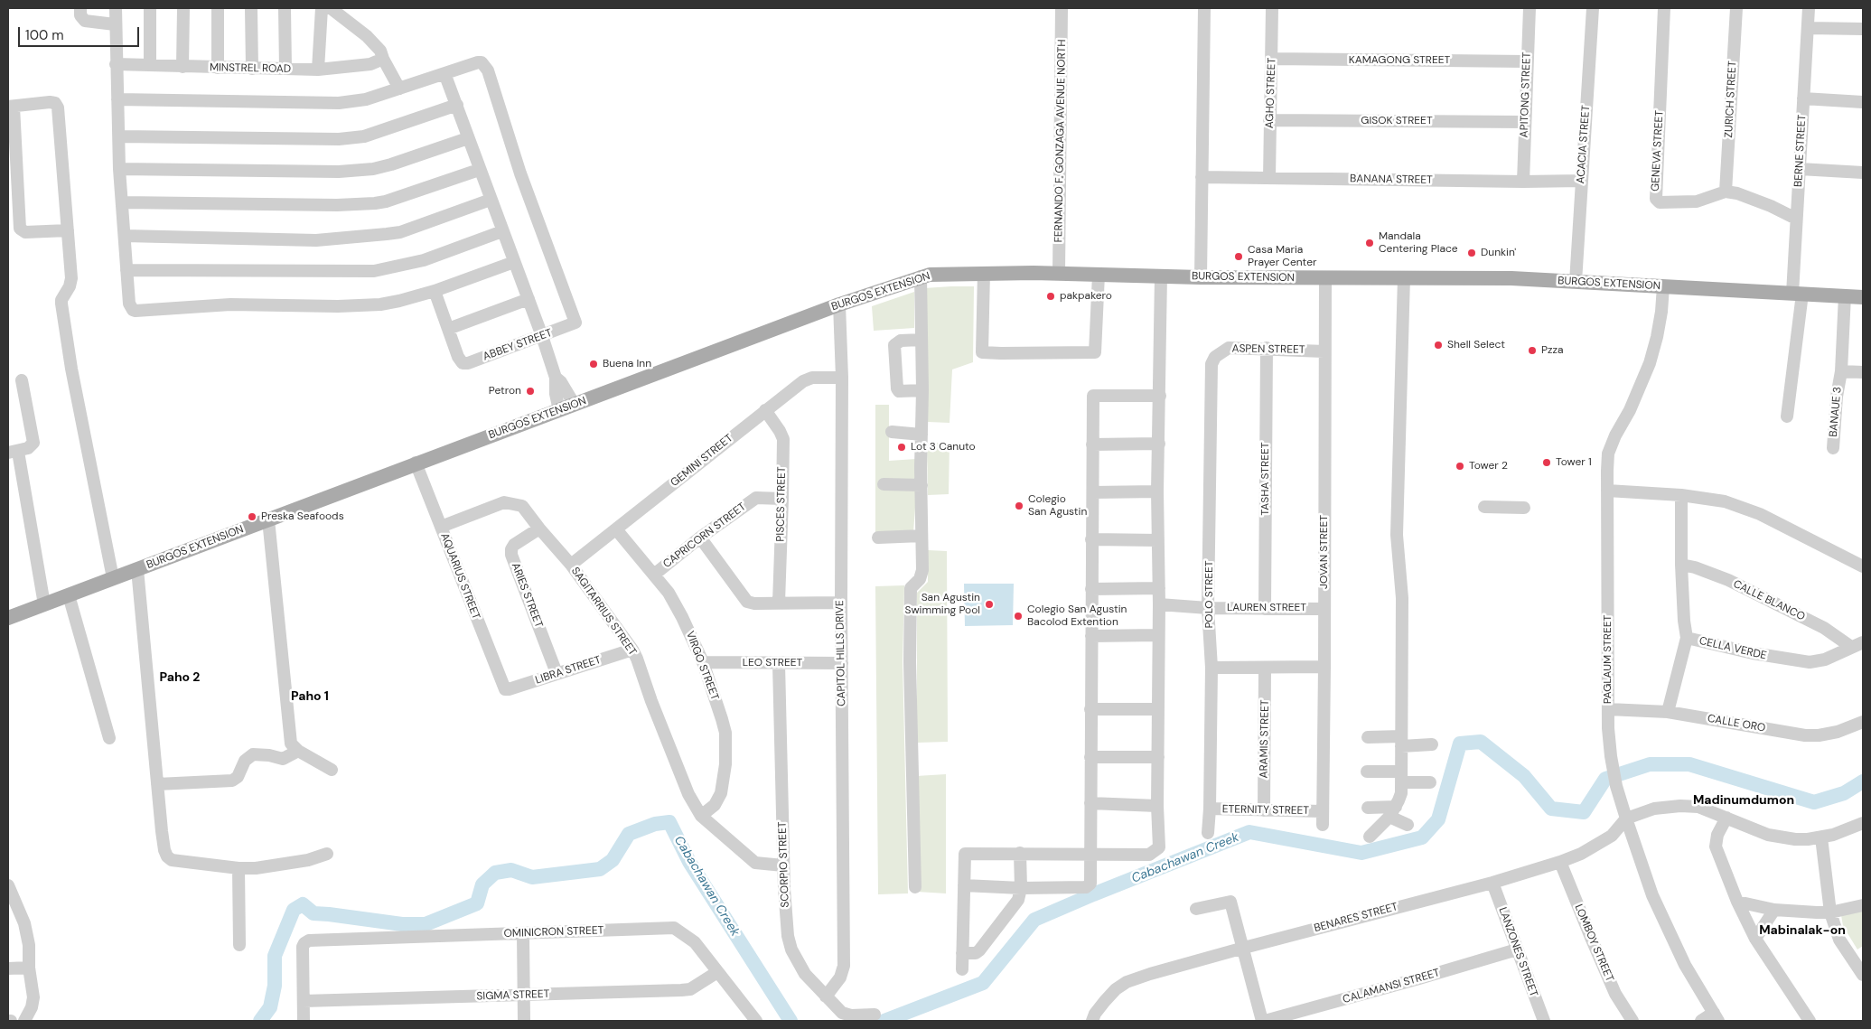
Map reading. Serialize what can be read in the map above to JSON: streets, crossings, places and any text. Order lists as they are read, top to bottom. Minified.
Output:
{"streets":{"main road":["BURGOS EXTENSION"],"street":["KAMAGONG STREET","MINSTREL ROAD","AGHO STREET","APITONG STREET","ZURICH STREET","GISOK STREET","FERNANDO F. GONZAGA AVENUE NORTH","ACACIA STREET","GENEVA STREET","BERNE STREET","BANANA STREET","ABBEY STREET","ASPEN STREET","BANAUE 3","GEMINI STREET","TASHA STREET","PISCES STREET","CAPRICORN STREET","JOVAN STREET","AQUARIUS STREET","POLO STREET","ARIES STREET","CALLE BLANCO","LAUREN STREET","SAGITARRIUS STREET","CELLA VERDE","CAPITOL HILLS DRIVE","PAGLAUM STREET","LEO STREET","VIRGO STREET","LIBRA STREET","CALLE ORO","ARAMIS STREET","ETERNITY STREET","SCORPIO STREET","BENARES STREET","OMINICRON STREET","LOMBOY STREET","LANZONES STREET","CALAMANSI STREET","SIGMA STREET"]},"crossings":[["KAMAGONG STREET","AGHO STREET"],["KAMAGONG STREET","APITONG STREET"],["AGHO STREET","GISOK STREET"],["AGHO STREET","BANANA STREET"],["APITONG STREET","GISOK STREET"],["APITONG STREET","BANANA STREET"],["ZURICH STREET","GENEVA STREET"],["FERNANDO F. GONZAGA AVENUE NORTH","BURGOS EXTENSION"],["ACACIA STREET","BANANA STREET"],["ACACIA STREET","BURGOS EXTENSION"],["BERNE STREET","BURGOS EXTENSION"],["BURGOS EXTENSION","JOVAN STREET"],["BURGOS EXTENSION","AQUARIUS STREET"],["BURGOS EXTENSION","CAPITOL HILLS DRIVE"],["BURGOS EXTENSION","PAGLAUM STREET"],["ASPEN STREET","TASHA STREET"],["ASPEN STREET","JOVAN STREET"],["ASPEN STREET","POLO STREET"],["GEMINI STREET","PISCES STREET"],["GEMINI STREET","SAGITARRIUS STREET"],["GEMINI STREET","CAPITOL HILLS DRIVE"],["GEMINI STREET","VIRGO STREET"],["TASHA STREET","LAUREN STREET"],["PISCES STREET","CAPRICORN STREET"],["CAPRICORN STREET","VIRGO STREET"],["JOVAN STREET","LAUREN STREET"],["JOVAN STREET","ETERNITY STREET"],["AQUARIUS STREET","SAGITARRIUS STREET"],["AQUARIUS STREET","LIBRA STREET"],["POLO STREET","LAUREN STREET"],["POLO STREET","ETERNITY STREET"],["ARIES STREET","SAGITARRIUS STREET"],["ARIES STREET","LIBRA STREET"],["CALLE BLANCO","CELLA VERDE"],["SAGITARRIUS STREET","VIRGO STREET"],["SAGITARRIUS STREET","LIBRA STREET"],["SAGITARRIUS STREET","SCORPIO STREET"],["CAPITOL HILLS DRIVE","LEO STREET"],["CAPITOL HILLS DRIVE","SCORPIO STREET"],["PAGLAUM STREET","CALLE ORO"],["PAGLAUM STREET","BENARES STREET"],["LEO STREET","VIRGO STREET"],["LEO STREET","SCORPIO STREET"],["ARAMIS STREET","ETERNITY STREET"],["BENARES STREET","LOMBOY STREET"],["BENARES STREET","LANZONES STREET"],["OMINICRON STREET","SIGMA STREET"],["LANZONES STREET","CALAMANSI STREET"]],"districts":["Paho 2","Paho 1","Madinumdumon","Mabinalak-on"],"water":["Cabachawan Creek"],"places":["Mandala Centering Place","Dunkin'","Casa Maria Prayer Center","pakpakero","Shell Select","Pzza","Buena Inn","Petron","Lot 3 Canuto","Tower 1","Tower 2","Colegio San Agustin","Preska Seafoods","San Agustin Swimming Pool","Colegio San Agustin Bacolod Extention"],"scale_bar":"100 m"}
